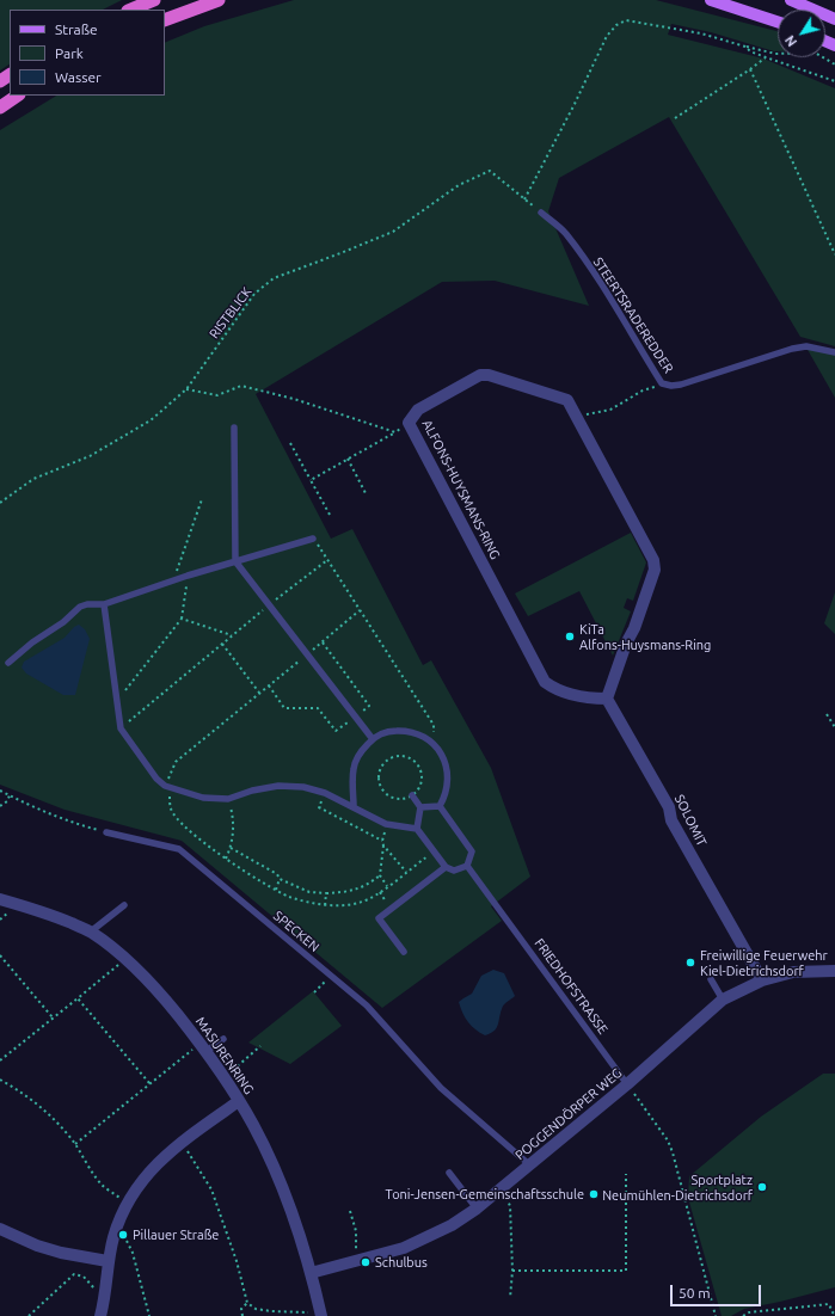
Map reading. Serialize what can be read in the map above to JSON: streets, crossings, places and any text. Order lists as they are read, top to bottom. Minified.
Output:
{"streets":{"street":["ALFONS-HUYSMANS-RING","SOLOMIT","MASURENRING","POGGENDÖRPER WEG"],"lane":["STEERTSRADEREDDER","SPECKEN","FRIEDHOFSTRASSE"],"path":["RISTBLICK"]},"crossings":[["RISTBLICK","STEERTSRADEREDDER"],["ALFONS-HUYSMANS-RING","SOLOMIT"],["SOLOMIT","POGGENDÖRPER WEG"],["SPECKEN","POGGENDÖRPER WEG"],["FRIEDHOFSTRASSE","POGGENDÖRPER WEG"],["MASURENRING","POGGENDÖRPER WEG"]],"places":["KiTa Alfons-Huysmans-Ring","Freiwillige Feuerwehr Kiel-Dietrichsdorf","Sportplatz Neumühlen-Dietrichsdorf","Toni-Jensen-Gemeinschaftsschule","Pillauer Straße","Schulbus"],"legend":["Straße","Park","Wasser"],"scale_bar":"50 m","north":"bottom left"}
